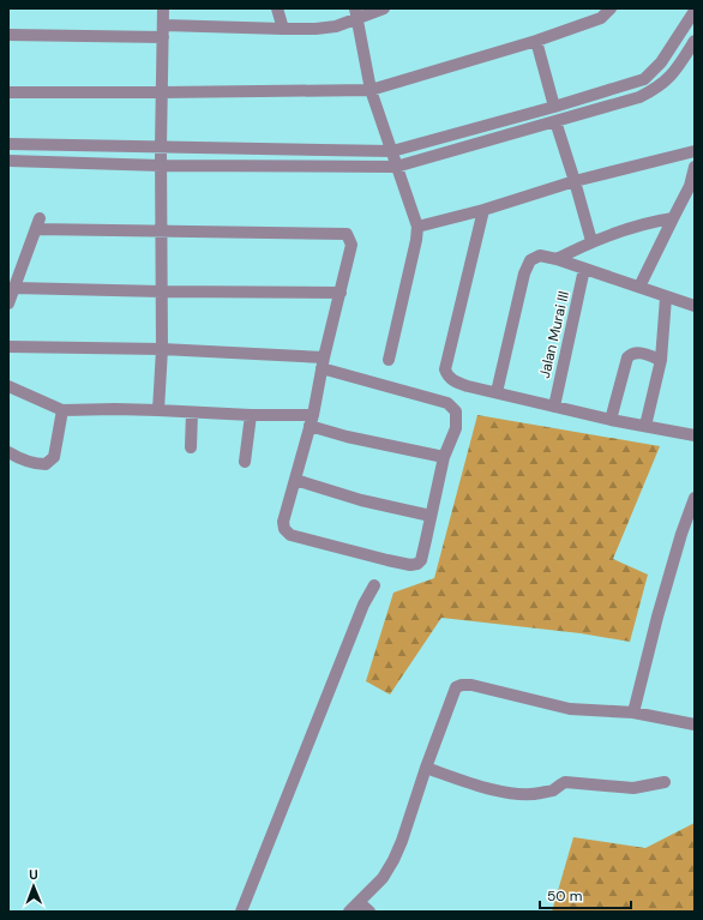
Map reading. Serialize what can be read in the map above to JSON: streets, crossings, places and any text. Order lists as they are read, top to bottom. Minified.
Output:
{"streets":{"street":["Jalan Murai III"]},"scale_bar":"50 m","north":"top"}
